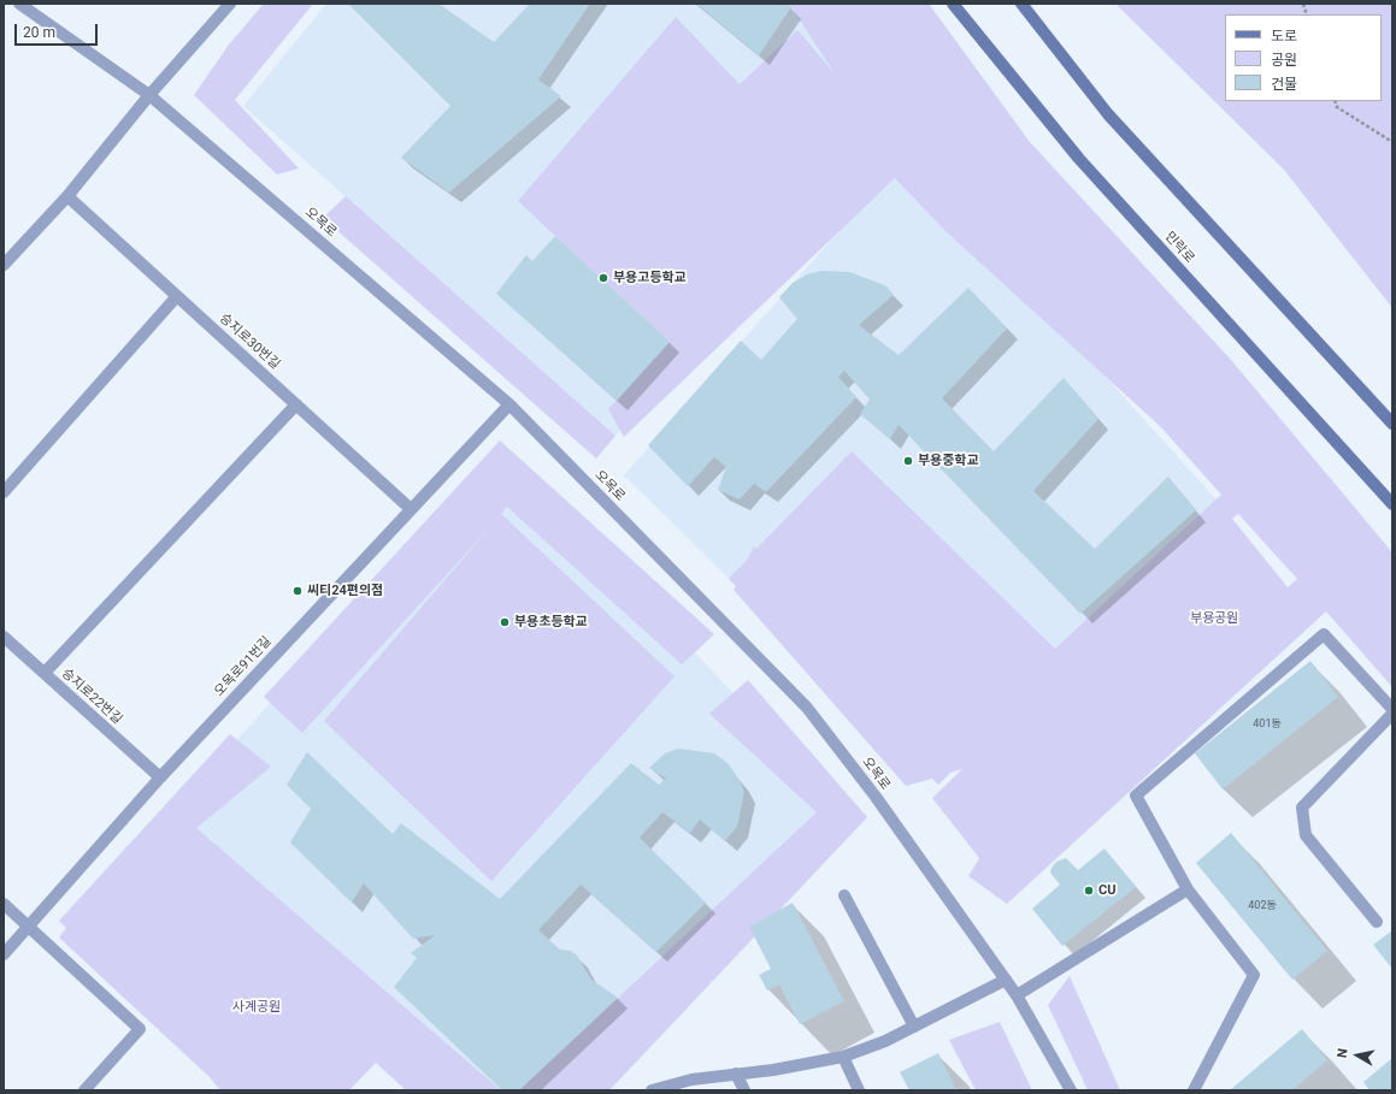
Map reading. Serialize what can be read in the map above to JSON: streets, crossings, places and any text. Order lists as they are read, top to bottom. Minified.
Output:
{"streets":{"main road":["민락로"],"street":["오목로","승지로30번길","오목로91번길","승지로22번길"]},"crossings":[["오목로","오목로91번길"],["승지로30번길","오목로91번길"],["오목로91번길","승지로22번길"]],"parks":["부용공원","사계공원"],"places":["부용고등학교","부용중학교","씨티24편의점","부용초등학교","CU"],"house_numbers":["401동","402동"],"legend":["도로","공원","건물"],"scale_bar":"20 m","north":"left"}
